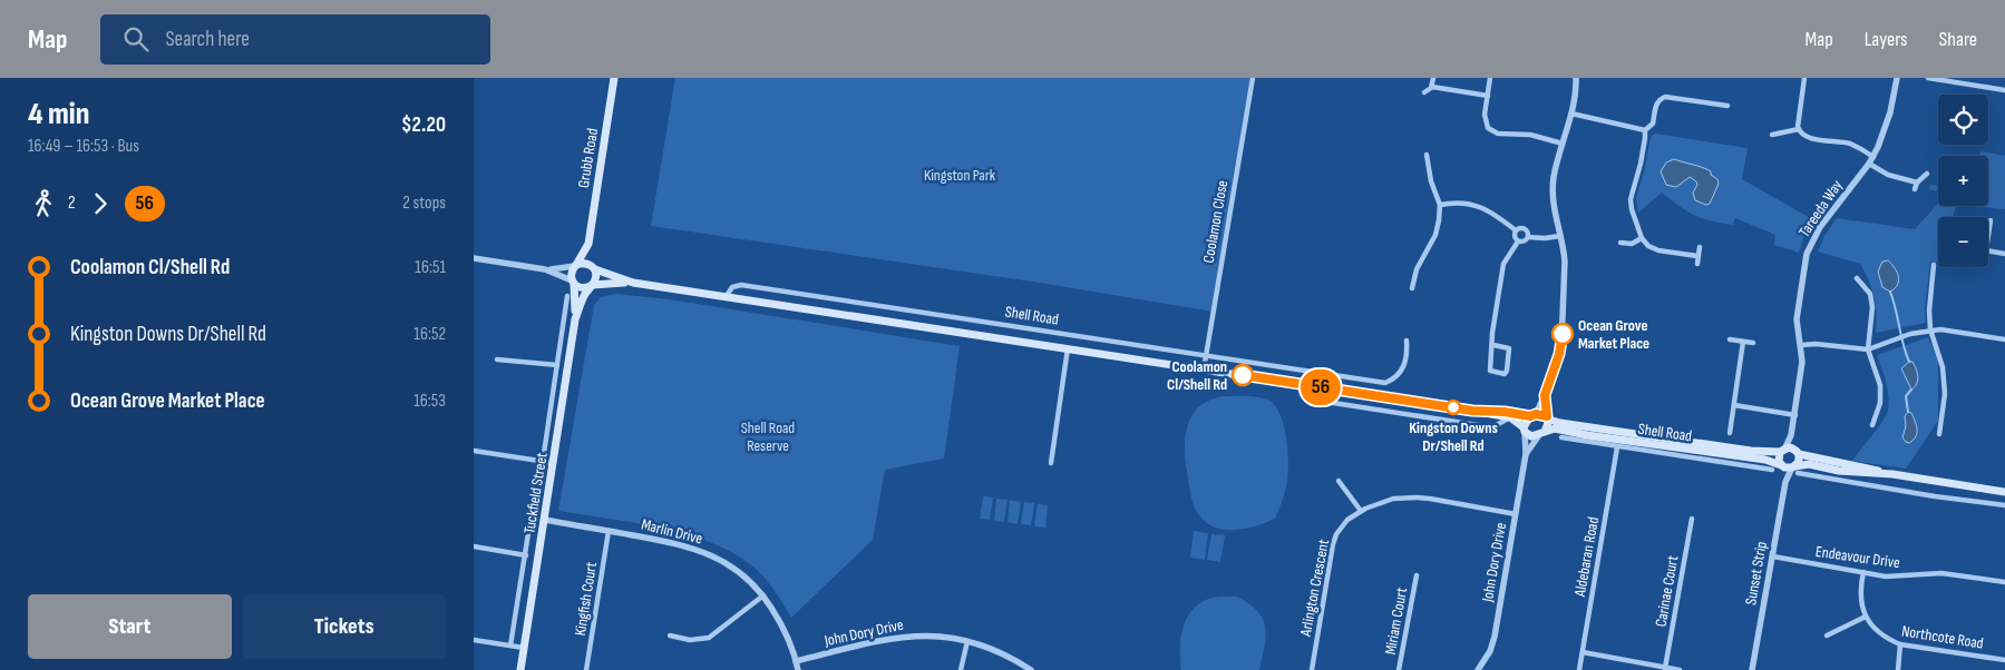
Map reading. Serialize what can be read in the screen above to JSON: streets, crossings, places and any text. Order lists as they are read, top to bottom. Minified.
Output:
{"streets":{"main road":["Grubb Road","Shell Road","Tuckfield Street"],"street":["Tareeda Way","Coolamon Close","Marlin Drive","Aldebaran Road","Endeavour Drive","John Dory Drive","Sunset Strip","Arlington Crescent","Carinae Court","Kingfish Court","Miriam Court","Northcote Road"]},"crossings":[["Grubb Road","Shell Road"],["Grubb Road","Tuckfield Street"],["Tareeda Way","Shell Road"],["Tareeda Way","Sunset Strip"],["Coolamon Close","Shell Road"],["Shell Road","Tuckfield Street"],["Shell Road","Aldebaran Road"],["Shell Road","John Dory Drive"],["Shell Road","Sunset Strip"],["Tuckfield Street","Marlin Drive"],["Marlin Drive","John Dory Drive"],["Marlin Drive","Kingfish Court"],["Endeavour Drive","Sunset Strip"],["Endeavour Drive","Northcote Road"],["John Dory Drive","Arlington Crescent"]],"parks":["Kingston Park","Shell Road Reserve"],"places":["Ocean Grove Market Place","Coolamon Cl/Shell Rd","Kingston Downs Dr/Shell Rd"],"lines":["bus line 56"],"page":{"header":"Map","search":"Search here","nav":["Map","Layers","Share"],"heading":["4 min","16:49 – 16:53 · Bus","$2.20"],"on_map":"56","map_buttons":["+","−"],"legs":["2","56","2 stops"],"list":[{"name":"Coolamon Cl/Shell Rd","value":"16:51"},{"name":"Kingston Downs Dr/Shell Rd","value":"16:52"},{"name":"Ocean Grove Market Place","value":"16:53"}],"buttons":["Start","Tickets"]}}
